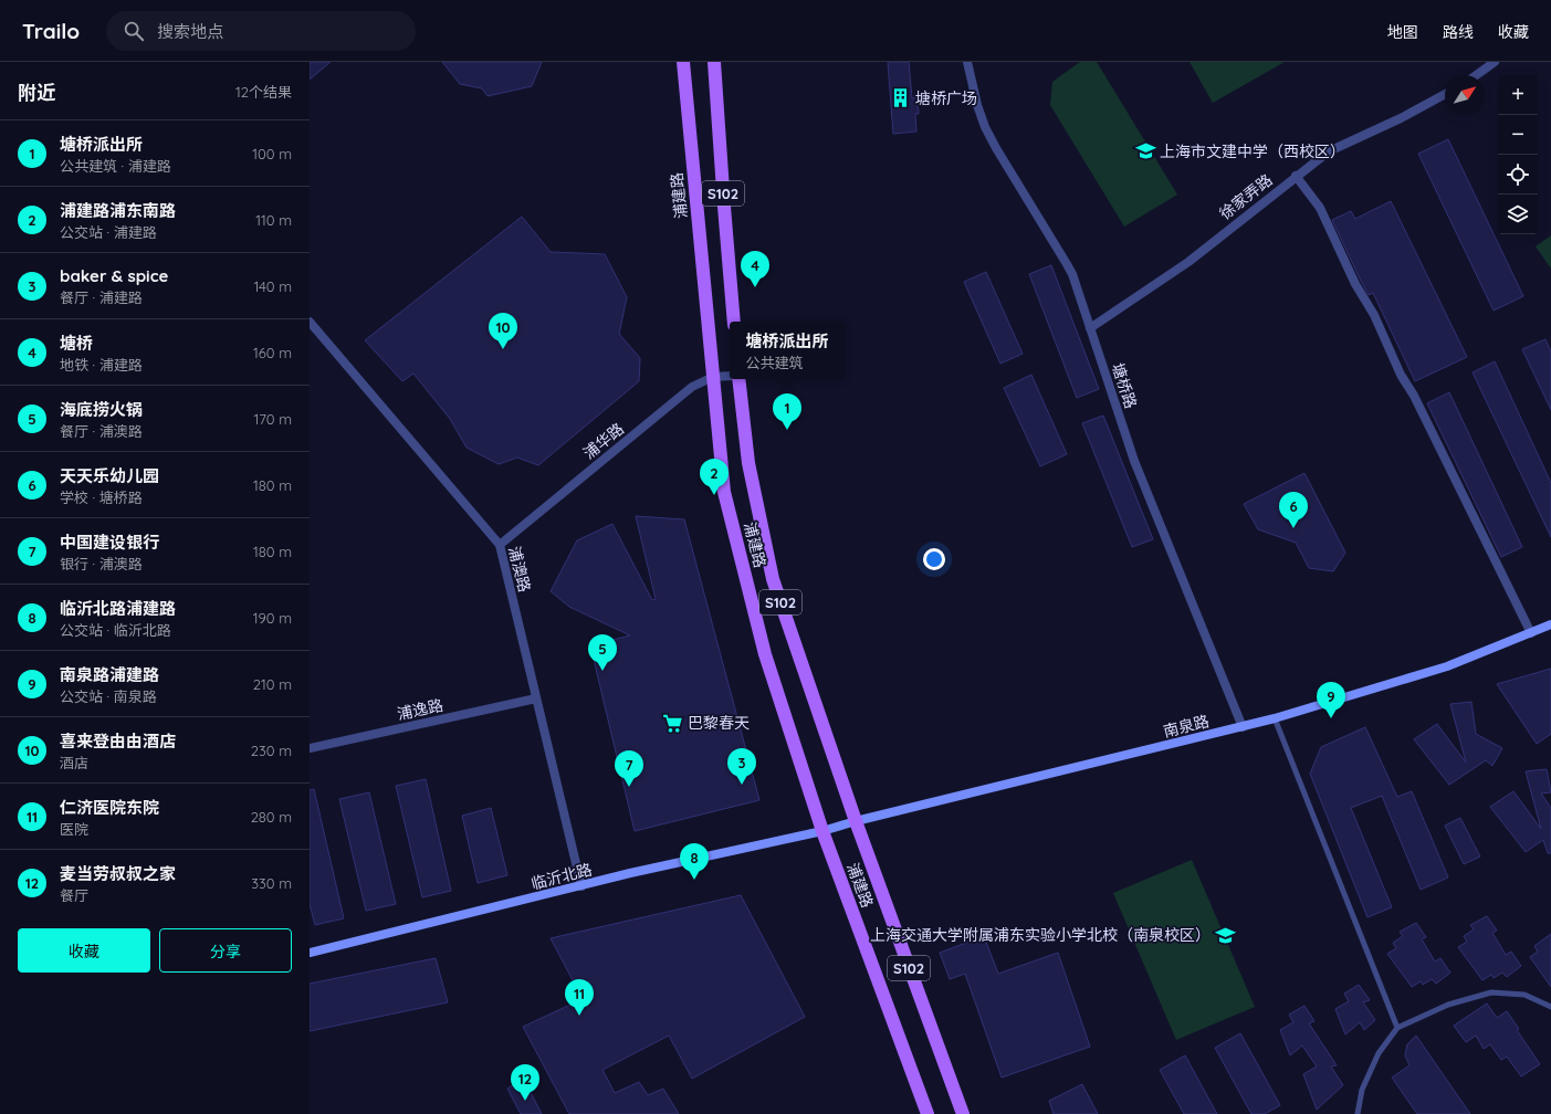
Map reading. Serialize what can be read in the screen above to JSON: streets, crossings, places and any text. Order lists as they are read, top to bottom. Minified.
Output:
{"streets":{"main road":["S102","浦建路"],"street":["徐家弄路","塘桥路","浦华路","浦澳路","浦逸路","南泉路","临沂北路"]},"crossings":[["浦建路","浦华路"],["浦建路","南泉路"],["浦建路","临沂北路"],["徐家弄路","塘桥路"],["塘桥路","南泉路"],["浦华路","浦澳路"],["浦澳路","浦逸路"],["浦澳路","临沂北路"],["南泉路","临沂北路"]],"places":{"building":["塘桥广场"],"school or university":["上海市文建中学（西校区）","上海交通大学附属浦东实验小学北校（南泉校区）"],"supermarket":["巴黎春天"]},"north":"top right","page":{"header":"Trailo","search":"搜索地点","nav":["地图","路线","收藏"],"heading":["附近","12个结果"],"map_buttons":["+","−"],"list":[{"mark":"1","name":"塘桥派出所","note":"公共建筑 · 浦建路","value":"100 m"},{"mark":"2","name":"浦建路浦东南路","note":"公交站 · 浦建路","value":"110 m"},{"mark":"3","name":"baker & spice","note":"餐厅 · 浦建路","value":"140 m"},{"mark":"4","name":"塘桥","note":"地铁 · 浦建路","value":"160 m"},{"mark":"5","name":"海底捞火锅","note":"餐厅 · 浦澳路","value":"170 m"},{"mark":"6","name":"天天乐幼儿园","note":"学校 · 塘桥路","value":"180 m"},{"mark":"7","name":"中国建设银行","note":"银行 · 浦澳路","value":"180 m"},{"mark":"8","name":"临沂北路浦建路","note":"公交站 · 临沂北路","value":"190 m"},{"mark":"9","name":"南泉路浦建路","note":"公交站 · 南泉路","value":"210 m"},{"mark":"10","name":"喜来登由由酒店","note":"酒店","value":"230 m"},{"mark":"11","name":"仁济医院东院","note":"医院","value":"280 m"},{"mark":"12","name":"麦当劳叔叔之家","note":"餐厅","value":"330 m"}],"pins":["4","10","1","2","6","5","9","3","7","8","11","12"],"popup":["塘桥派出所","公共建筑"],"buttons":["收藏","分享"]}}
